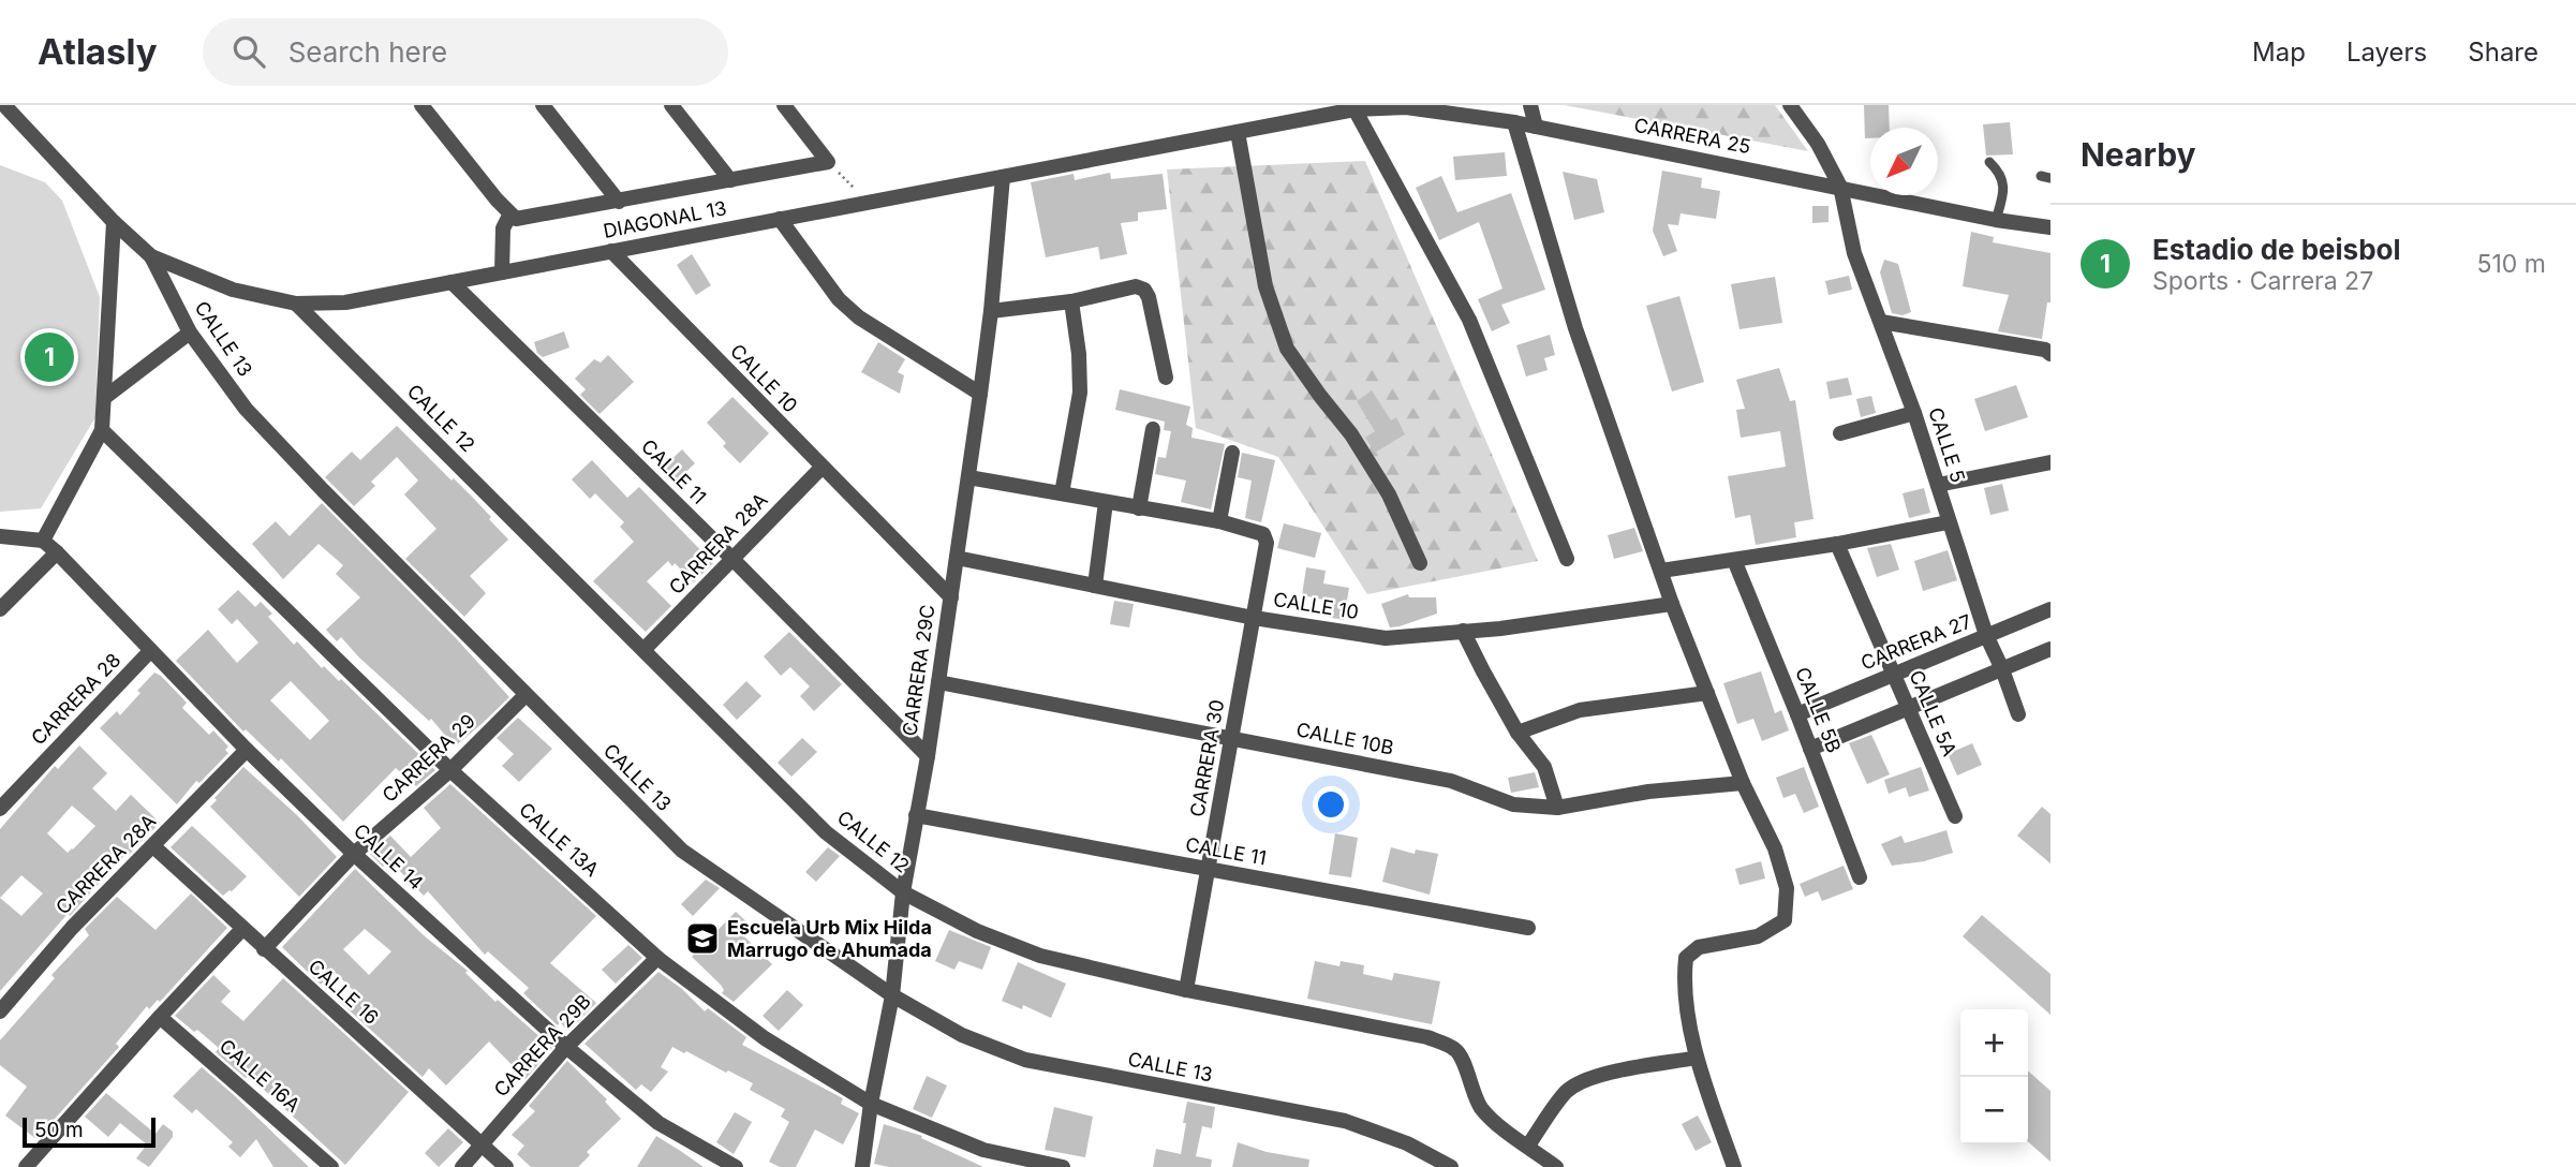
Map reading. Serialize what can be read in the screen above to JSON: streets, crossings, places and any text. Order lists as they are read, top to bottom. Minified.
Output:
{"streets":{"street":["CARRERA 25","DIAGONAL 13","CALLE 13","CALLE 10","CALLE 12","CALLE 5","CALLE 11","CARRERA 28A","CARRERA 27","CARRERA 29C","CARRERA 28","CALLE 5B","CALLE 5A","CALLE 10B","CARRERA 29","CARRERA 30","CALLE 13A","CALLE 14","CALLE 16","CARRERA 29B","CALLE 16A"]},"crossings":[["CARRERA 25","DIAGONAL 13"],["CARRERA 25","CALLE 5"],["DIAGONAL 13","CALLE 13"],["DIAGONAL 13","CALLE 10"],["DIAGONAL 13","CALLE 12"],["DIAGONAL 13","CALLE 11"],["DIAGONAL 13","CARRERA 29C"],["CALLE 13","CARRERA 29C"],["CALLE 13","CARRERA 29"],["CALLE 10","CARRERA 28A"],["CALLE 10","CARRERA 29C"],["CALLE 10","CARRERA 30"],["CALLE 12","CARRERA 28A"],["CALLE 12","CARRERA 29C"],["CALLE 12","CARRERA 30"],["CALLE 5","CARRERA 27"],["CALLE 11","CARRERA 28A"],["CALLE 11","CARRERA 29C"],["CALLE 11","CARRERA 30"],["CARRERA 28A","CALLE 14"],["CARRERA 28A","CALLE 16"],["CARRERA 27","CALLE 5B"],["CARRERA 27","CALLE 5A"],["CARRERA 29C","CALLE 10B"],["CARRERA 29C","CALLE 13A"],["CARRERA 28","CALLE 14"],["CALLE 10B","CARRERA 30"],["CARRERA 29","CALLE 13A"],["CARRERA 29","CALLE 14"],["CARRERA 29","CALLE 16"],["CALLE 13A","CARRERA 29B"],["CALLE 14","CARRERA 29B"],["CALLE 16","CARRERA 29B"]],"places":{"school or university":["Escuela Urb Mix Hilda Marrugo de Ahumada"]},"scale_bar":"50 m","north":"bottom left","page":{"header":"Atlasly","search":"Search here","nav":["Map","Layers","Share"],"heading":"Nearby","list":[{"mark":"1","name":"Estadio de beisbol","note":"Sports · Carrera 27","value":"510 m"}],"pins":"1","map_buttons":["+","−"],"scale":"50 m"}}
